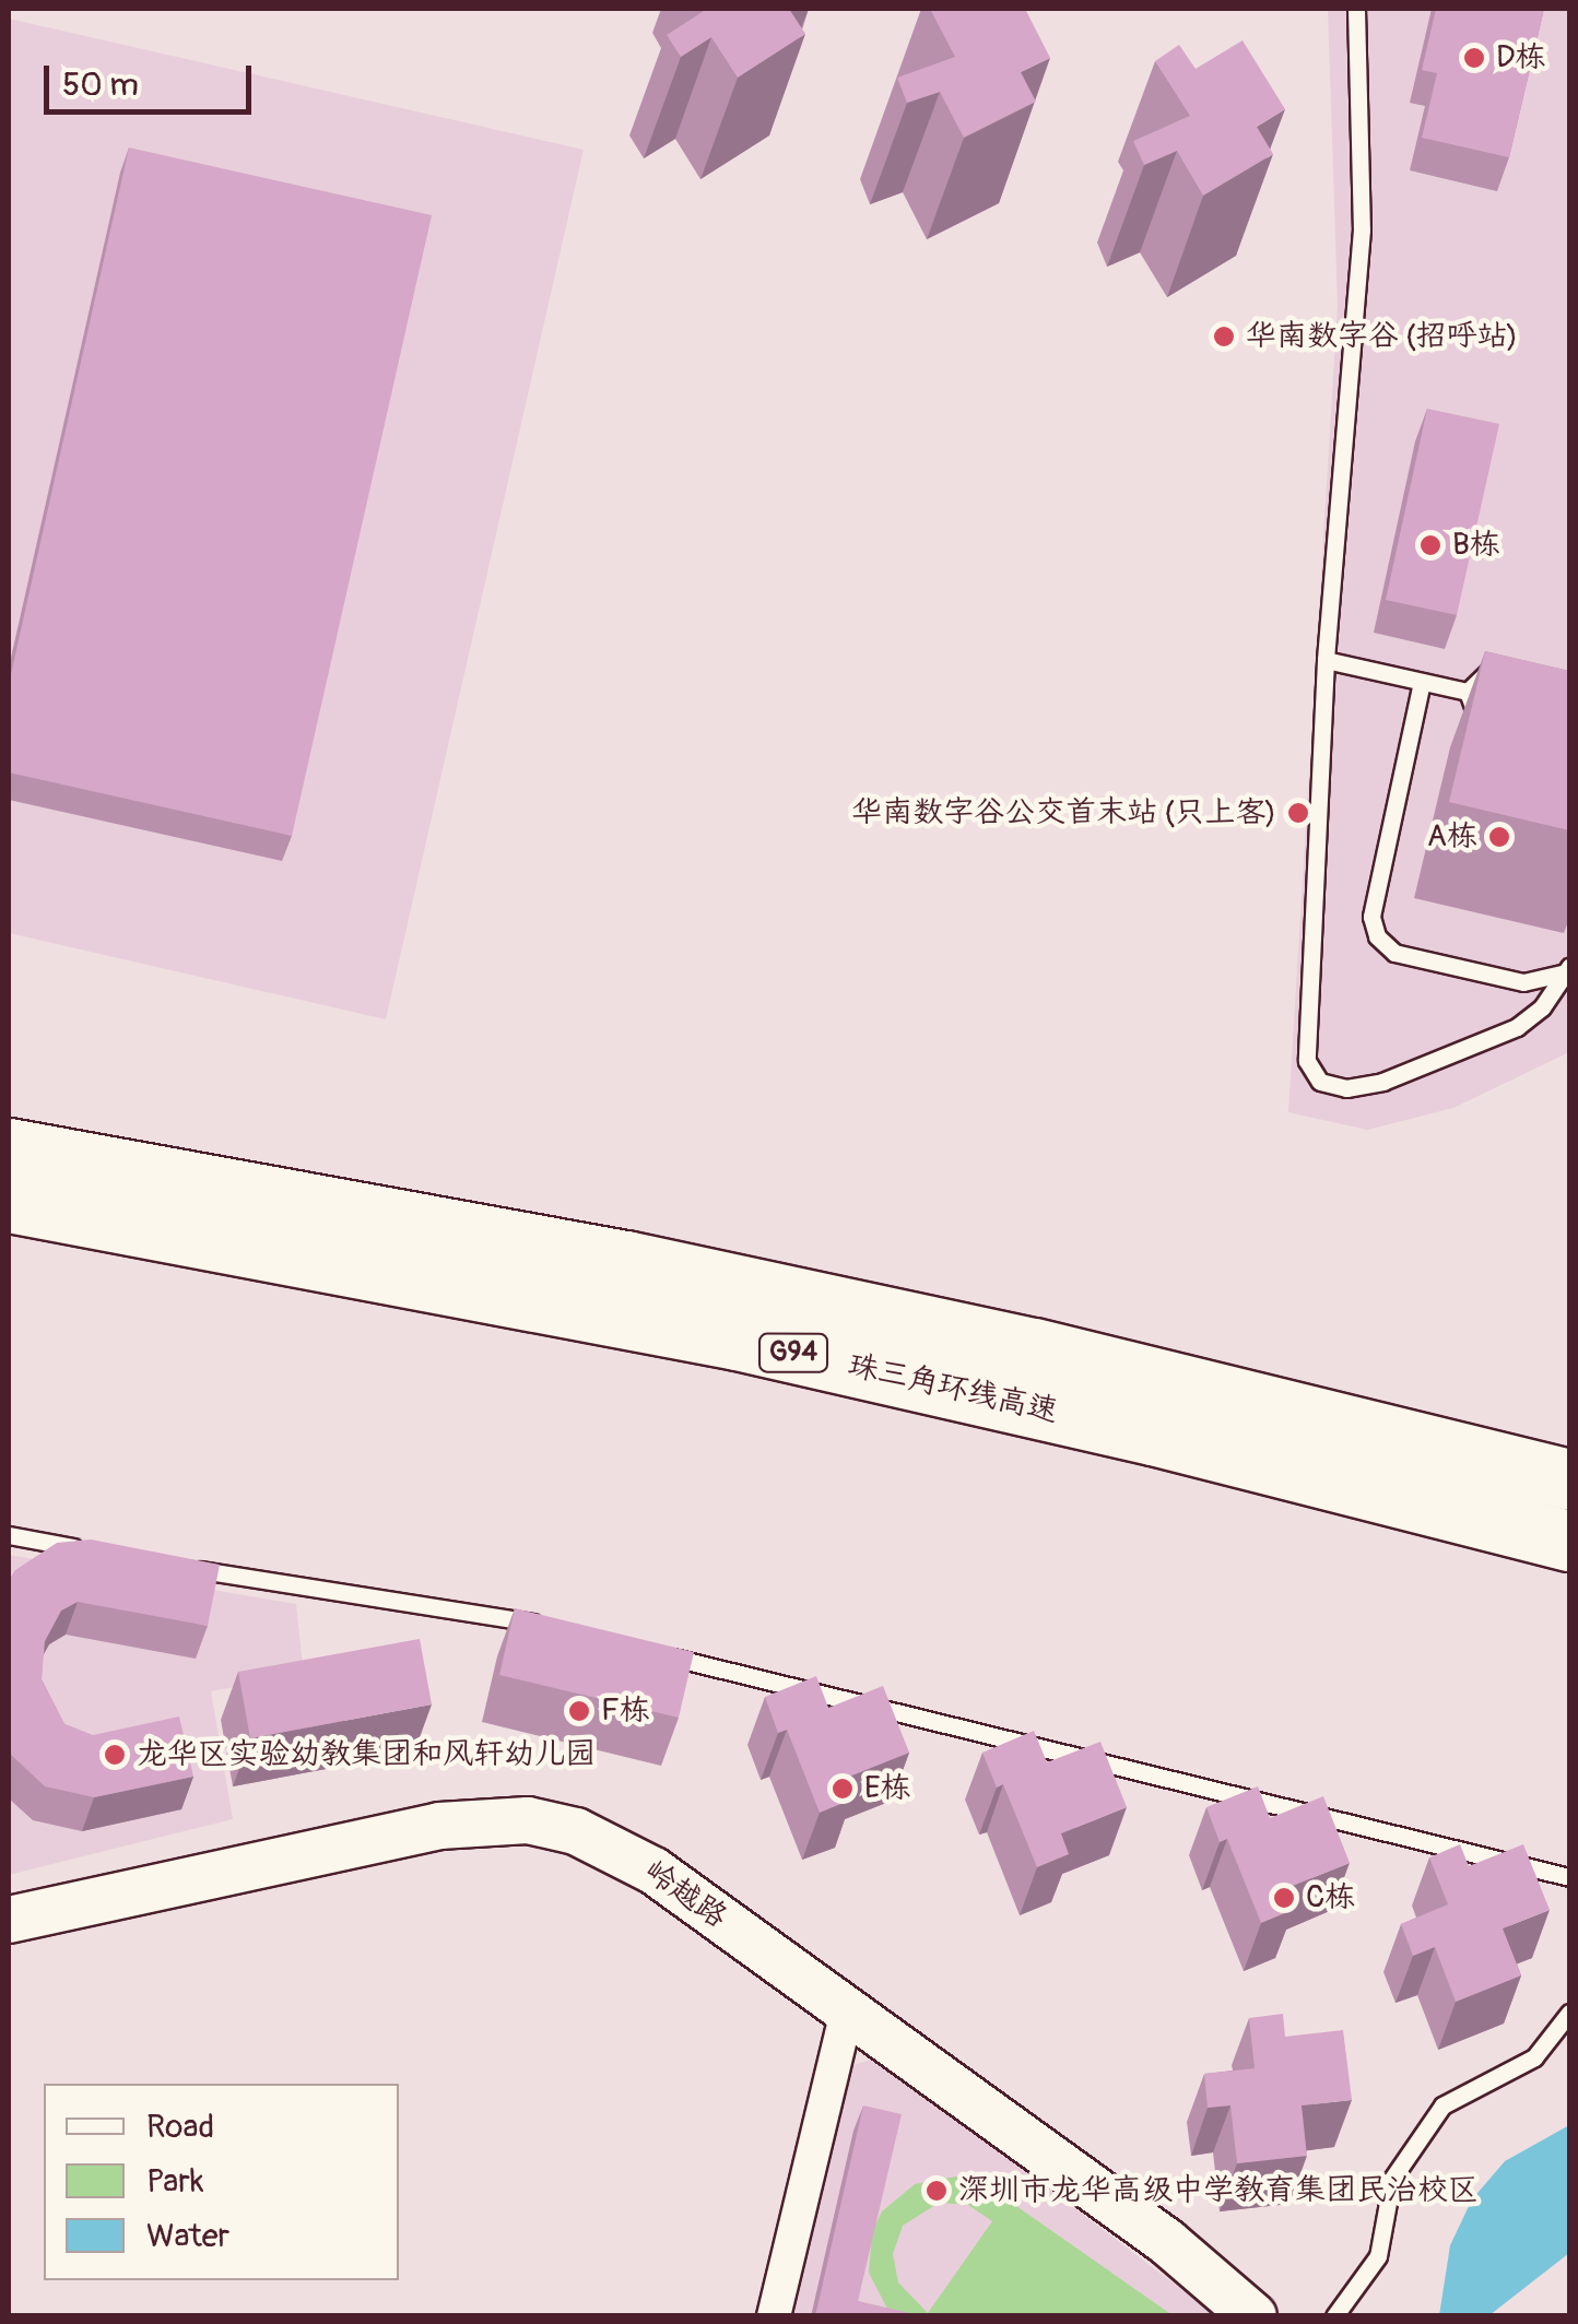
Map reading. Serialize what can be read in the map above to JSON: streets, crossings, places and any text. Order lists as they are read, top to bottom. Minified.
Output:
{"streets":{"highway":["G94","珠三角环线高速"],"street":["岭越路"]},"places":["D栋","华南数字谷 (招呼站)","B栋","华南数字谷公交首末站 (只上客)","A栋","F栋","龙华区实验幼教集团和风轩幼儿园","E栋","C栋","深圳市龙华高级中学教育集团民治校区"],"legend":["Road","Park","Water"],"scale_bar":"50 m"}
